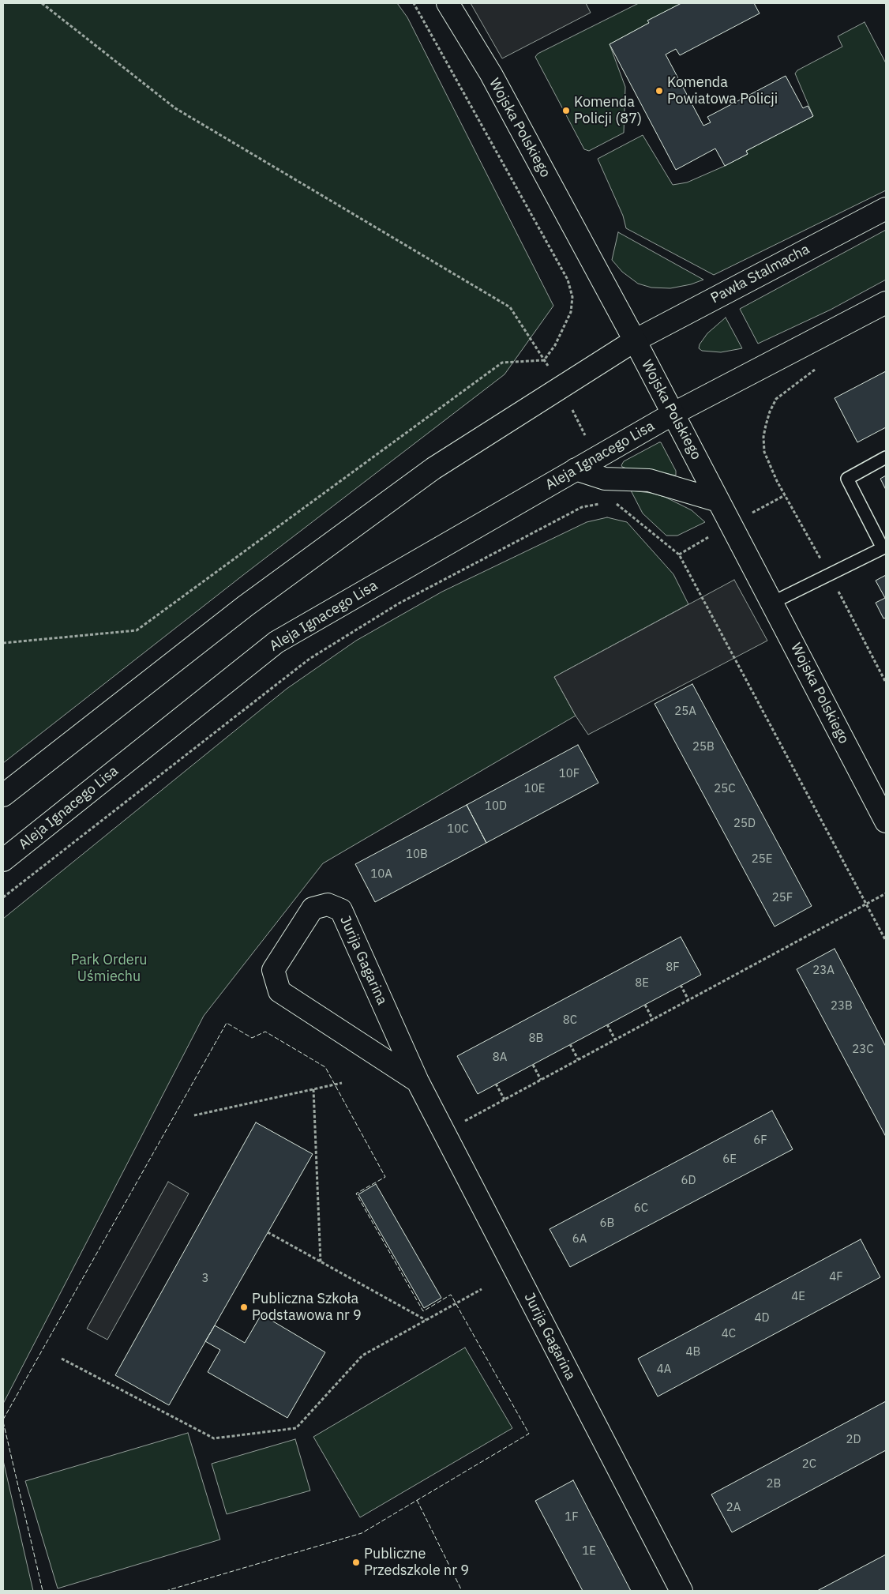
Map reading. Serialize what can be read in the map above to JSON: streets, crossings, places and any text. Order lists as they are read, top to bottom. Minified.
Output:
{"streets":{"street":["Wojska Polskiego","Pawła Stalmacha","Aleja Ignacego Lisa","Jurija Gagarina"]},"crossings":[["Wojska Polskiego","Pawła Stalmacha"],["Wojska Polskiego","Aleja Ignacego Lisa"]],"parks":["Park Orderu Uśmiechu"],"places":["Komenda Powiatowa Policji","Komenda Policji (87)","Publiczna Szkoła Podstawowa nr 9","Publiczne Przedszkole nr 9"],"house_numbers":["25A","25B","10F","10E","25C","10D","25D","10C","10B","25E","10A","25F","8F","23A","8E","23B","8C","8B","23C","8A","6F","6E","6D","6C","6B","6A","4F","3","4E","4D","4C","4B","4A","2D","2C","2B","2A","1F","1E"]}
